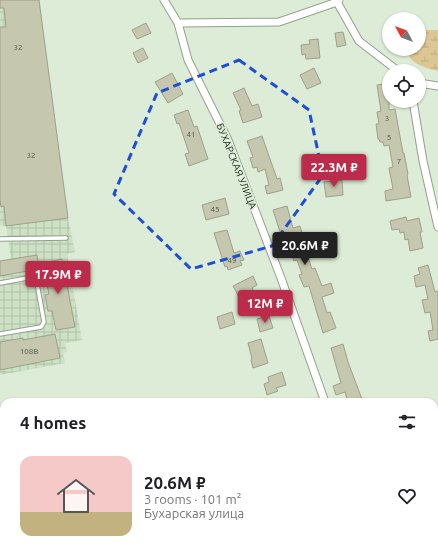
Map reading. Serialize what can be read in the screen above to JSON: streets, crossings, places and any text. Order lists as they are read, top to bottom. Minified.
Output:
{"streets":{"street":["БУХАРСКАЯ УЛИЦА"]},"house_numbers":["32","3","41","5","32","7","45","49","108В"],"north":"top left","page":{"price":["22.3M ₽","20.6M ₽","17.9M ₽","12M ₽"],"heading":"4 homes","list":[{"name":"20.6M ₽","note":"3 rooms · 101 m² · Бухарская улица"}]}}
